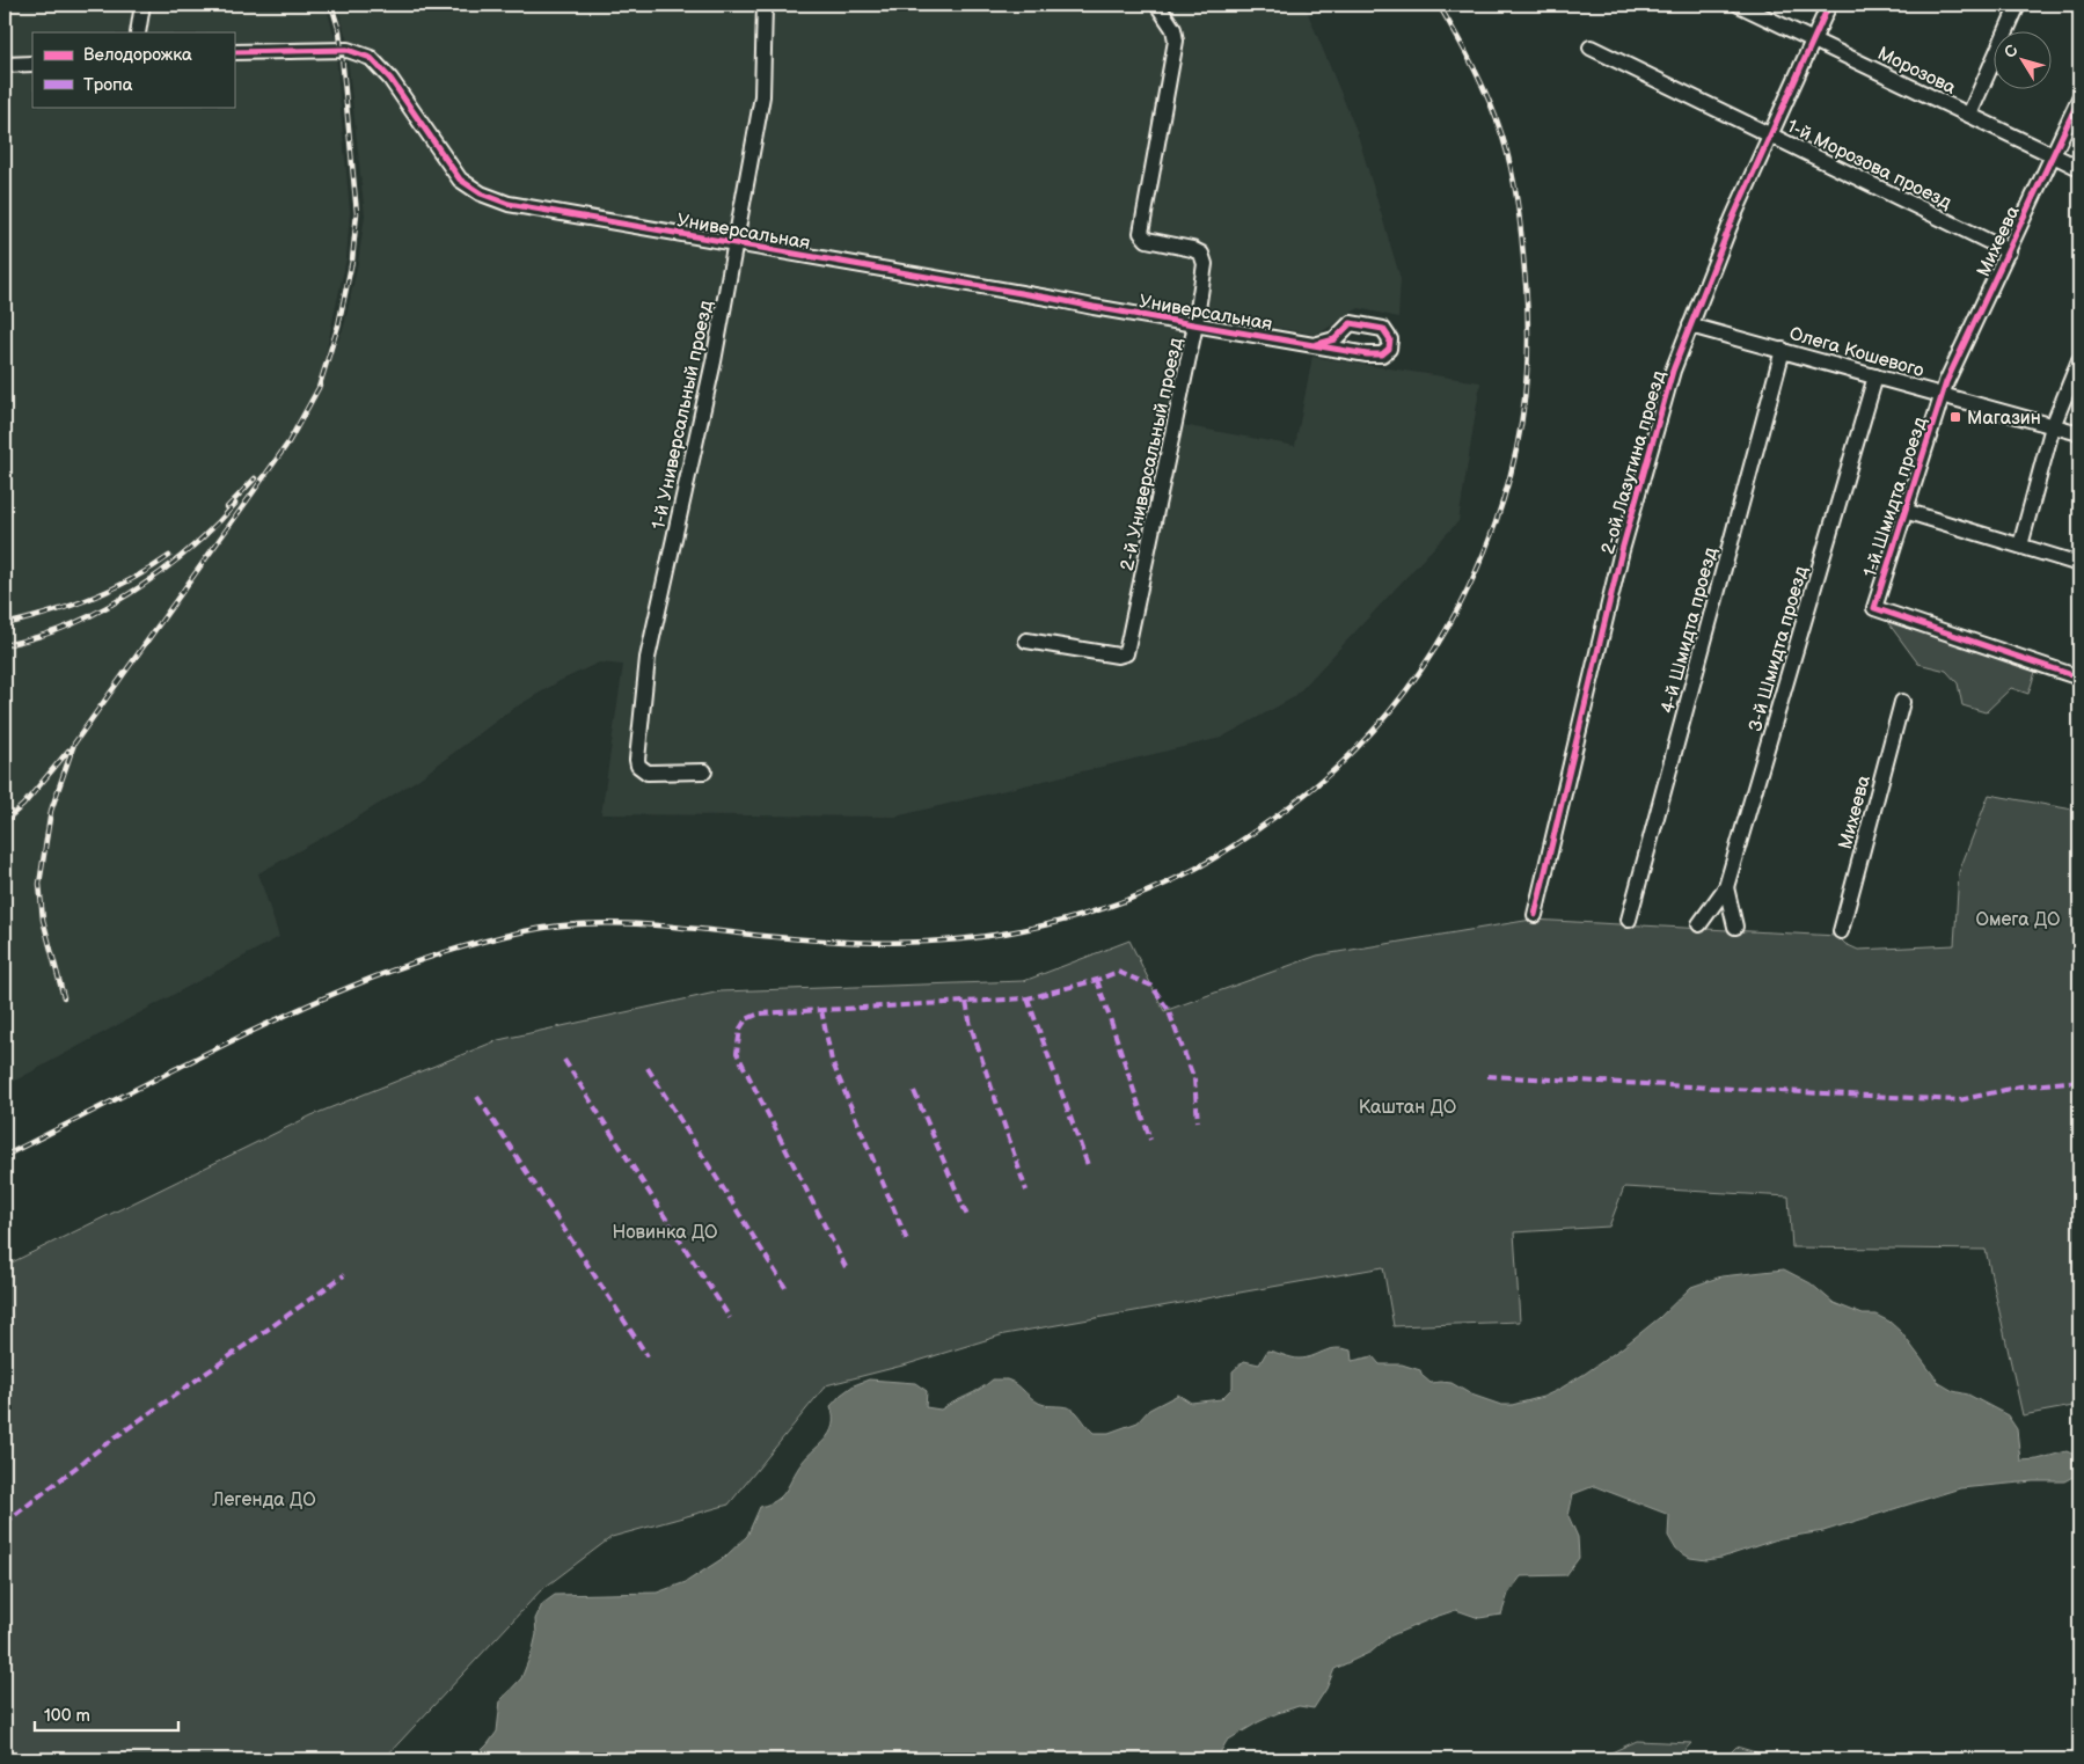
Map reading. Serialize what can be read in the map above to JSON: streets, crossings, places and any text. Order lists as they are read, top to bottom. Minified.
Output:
{"streets":{"street":["Морозова","1-й Морозова проезд","Универсальная","Михеева","Олега Кошевого","1-й Универсальный проезд","2-й Универсальный проезд","2-ой Лазутина проезд","1-й Шмидта проезд","4-й Шмидта проезд","3-й Шмидта проезд"]},"crossings":[["Морозова","Михеева"],["Морозова","2-ой Лазутина проезд"],["1-й Морозова проезд","Михеева"],["1-й Морозова проезд","2-ой Лазутина проезд"],["Универсальная","1-й Универсальный проезд"],["Универсальная","2-й Универсальный проезд"],["Михеева","Олега Кошевого"],["Михеева","1-й Шмидта проезд"],["Олега Кошевого","2-ой Лазутина проезд"],["Олега Кошевого","1-й Шмидта проезд"],["Олега Кошевого","4-й Шмидта проезд"],["Олега Кошевого","3-й Шмидта проезд"]],"parks":["Омега ДО","Каштан ДО","Новинка ДО","Легенда ДО"],"places":{"transit":["Магазин"]},"legend":["Велодорожка","Тропа"],"scale_bar":"100 m","north":"top left"}
